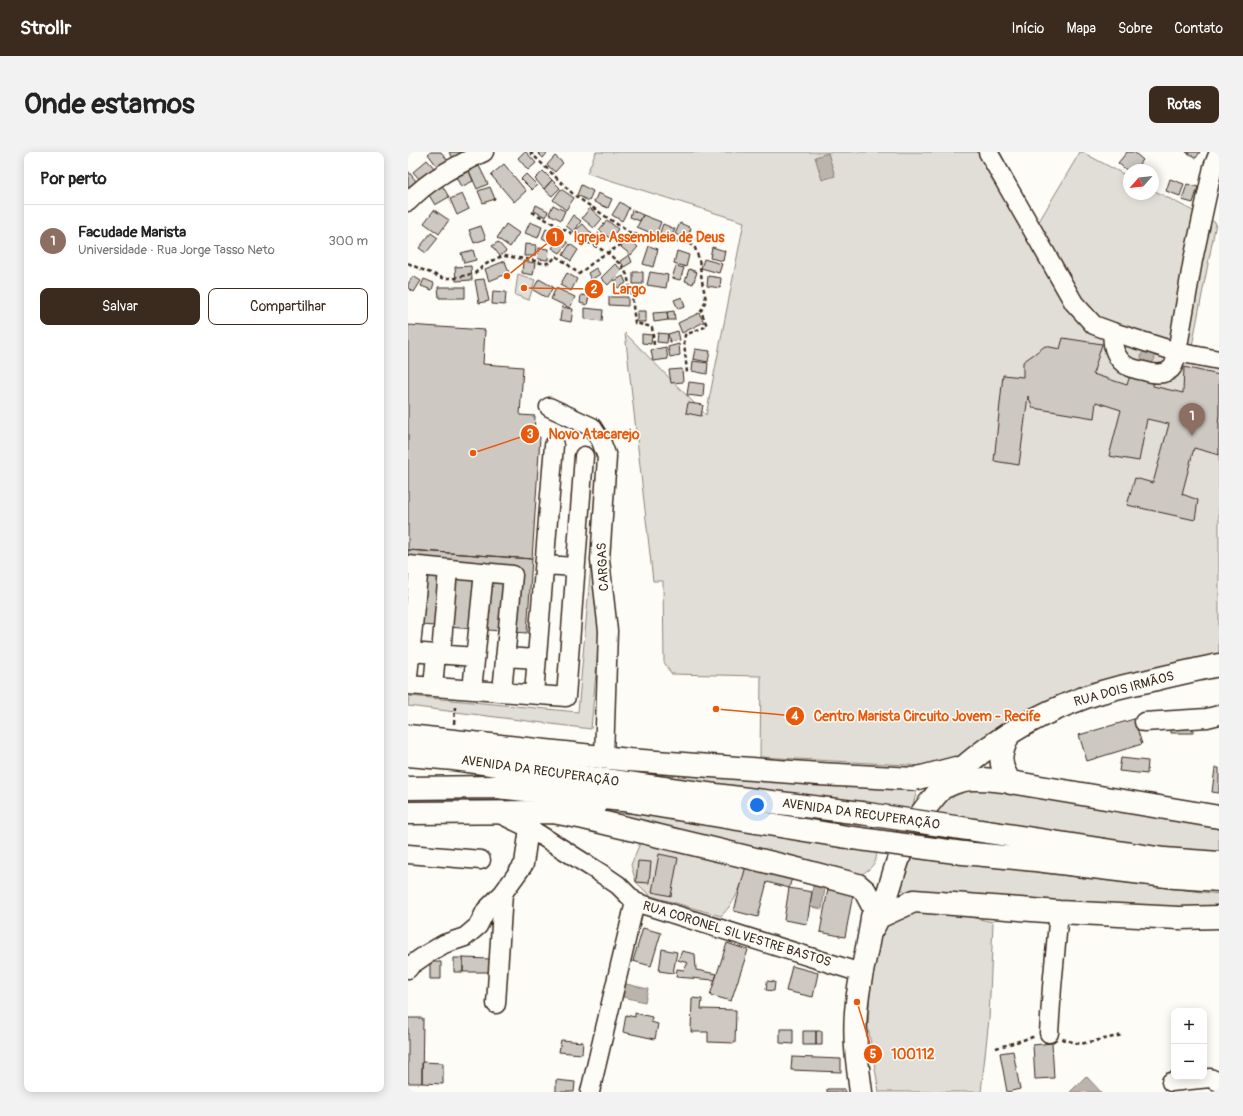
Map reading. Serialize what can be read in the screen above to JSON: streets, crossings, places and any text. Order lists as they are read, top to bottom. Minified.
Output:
{"streets":{"main road":["RUA DOIS IRMÃOS","AVENIDA DA RECUPERAÇÃO"],"street":["CARGAS","RUA CORONEL SILVESTRE BASTOS"]},"crossings":[["CARGAS","AVENIDA DA RECUPERAÇÃO"],["RUA DOIS IRMÃOS","AVENIDA DA RECUPERAÇÃO"],["RUA DOIS IRMÃOS","RUA CORONEL SILVESTRE BASTOS"]],"places":["Igreja Assembleia de Deus","Largo","Novo Atacarejo","Centro Marista Circuito Jovem - Recife","100112"],"north":"bottom left","page":{"header":"Strollr","nav":["Início","Mapa","Sobre","Contato"],"buttons":["Rotas",["Salvar","Compartilhar"]],"title":"Onde estamos","heading":"Por perto","list":[{"mark":"1","name":"Facudade Marista","note":"Universidade · Rua Jorge Tasso Neto","value":"300 m"}],"pins":"1","map_buttons":["+","−"]}}
